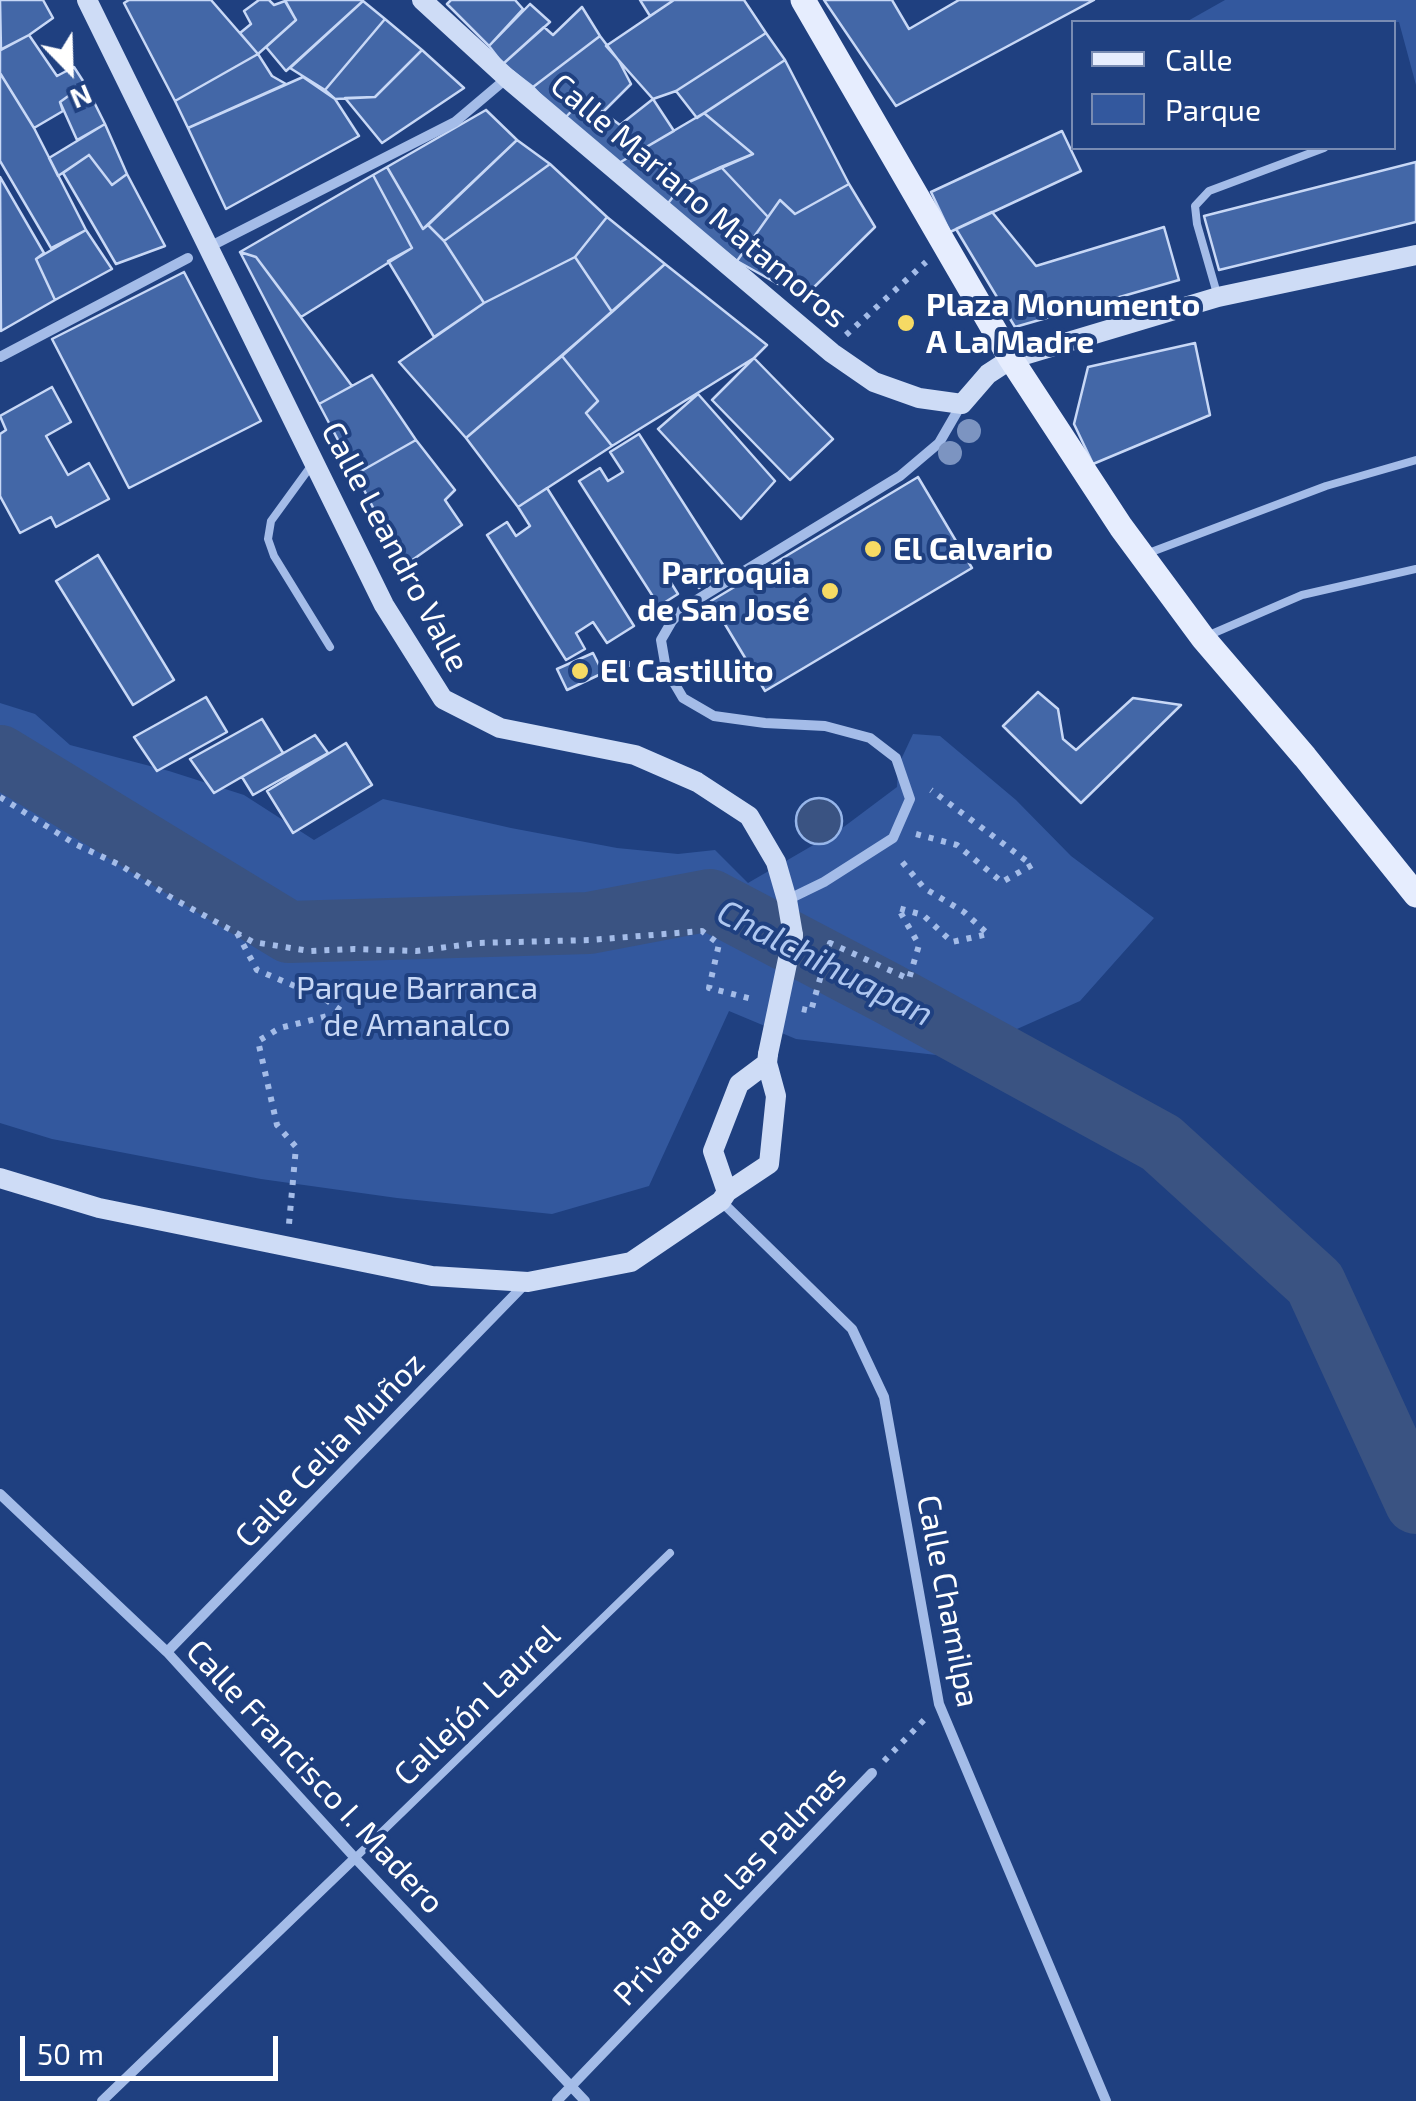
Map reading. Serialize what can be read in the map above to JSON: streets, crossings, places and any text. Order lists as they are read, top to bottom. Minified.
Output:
{"streets":{"street":["Calle Mariano Matamoros","Calle Leandro Valle","Calle Celia Muñoz","Calle Chamilpa","Callejón Laurel","Calle Francisco I. Madero","Privada de las Palmas"]},"crossings":[["Calle Leandro Valle","Calle Celia Muñoz"],["Calle Leandro Valle","Calle Chamilpa"],["Calle Celia Muñoz","Calle Francisco I. Madero"],["Calle Chamilpa","Privada de las Palmas"],["Callejón Laurel","Calle Francisco I. Madero"],["Calle Francisco I. Madero","Privada de las Palmas"]],"water":["Chalchihuapan"],"parks":["Parque Barranca de Amanalco"],"places":["Plaza Monumento A La Madre","El Calvario","Parroquia de San José","El Castillito"],"legend":["Calle","Parque"],"scale_bar":"50 m","north":"bottom right"}
